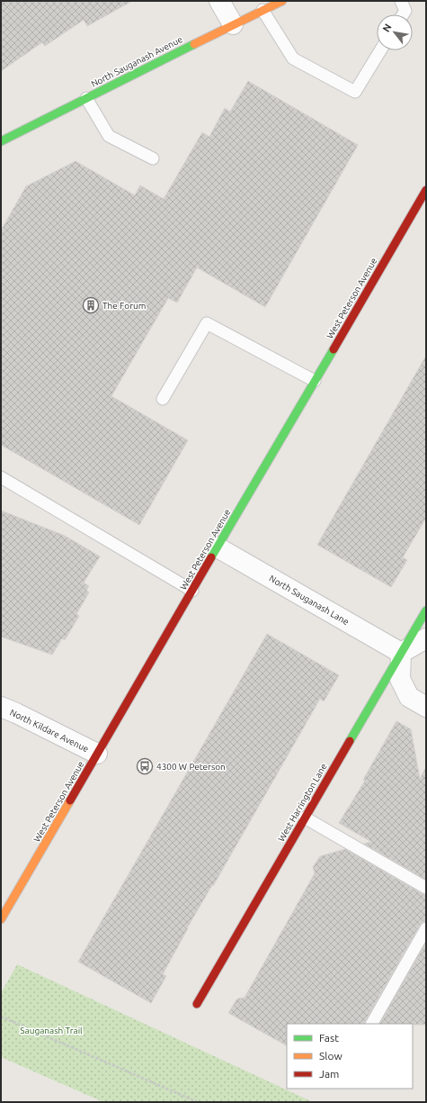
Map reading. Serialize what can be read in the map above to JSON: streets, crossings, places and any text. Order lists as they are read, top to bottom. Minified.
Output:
{"streets":{"main road":["North Sauganash Avenue","West Peterson Avenue","West Harrington Lane"],"street":["North Sauganash Lane","North Kildare Avenue"]},"crossings":[["West Peterson Avenue","North Sauganash Lane"],["West Peterson Avenue","North Kildare Avenue"],["North Sauganash Lane","West Harrington Lane"]],"parks":["Sauganash Trail"],"places":{"building":["The Forum"],"bus stop":["4300 W Peterson"]},"legend":["Fast","Slow","Jam"],"north":"top left"}
